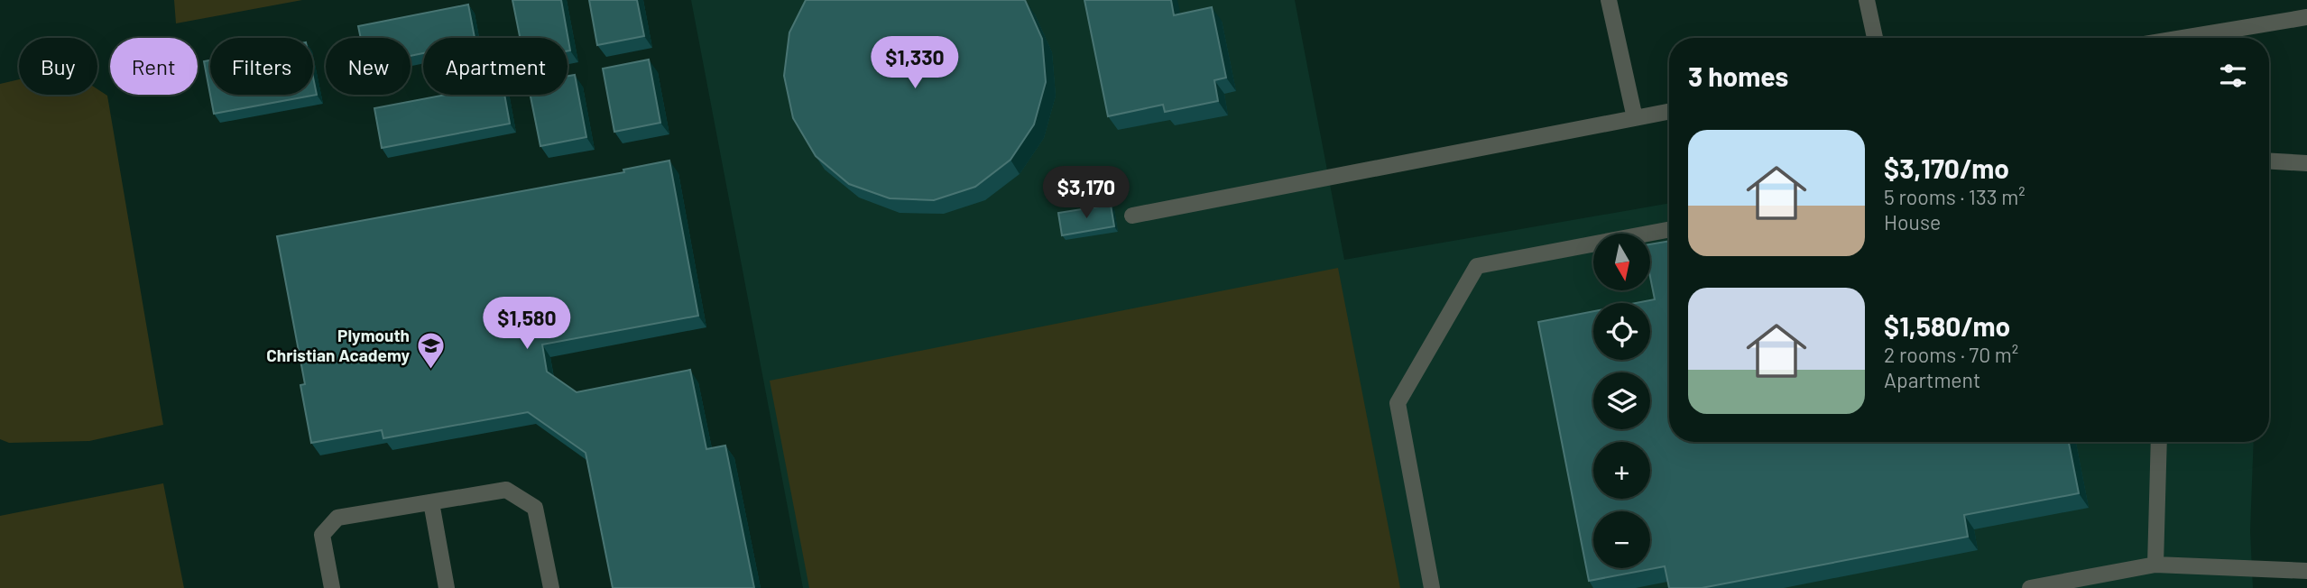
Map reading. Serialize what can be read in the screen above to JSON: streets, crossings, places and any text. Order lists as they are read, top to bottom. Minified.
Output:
{"places":{"school or university":["Plymouth Christian Academy"]},"north":"bottom","page":{"price":["$1,330","$3,170","$1,580"],"chip":["Buy","Rent","Filters","New","Apartment"],"heading":"3 homes","list":[{"name":"$3,170/mo","note":"5 rooms · 133 m² · House"},{"name":"$1,580/mo","note":"2 rooms · 70 m² · Apartment"}],"map_buttons":["+","−"]}}
